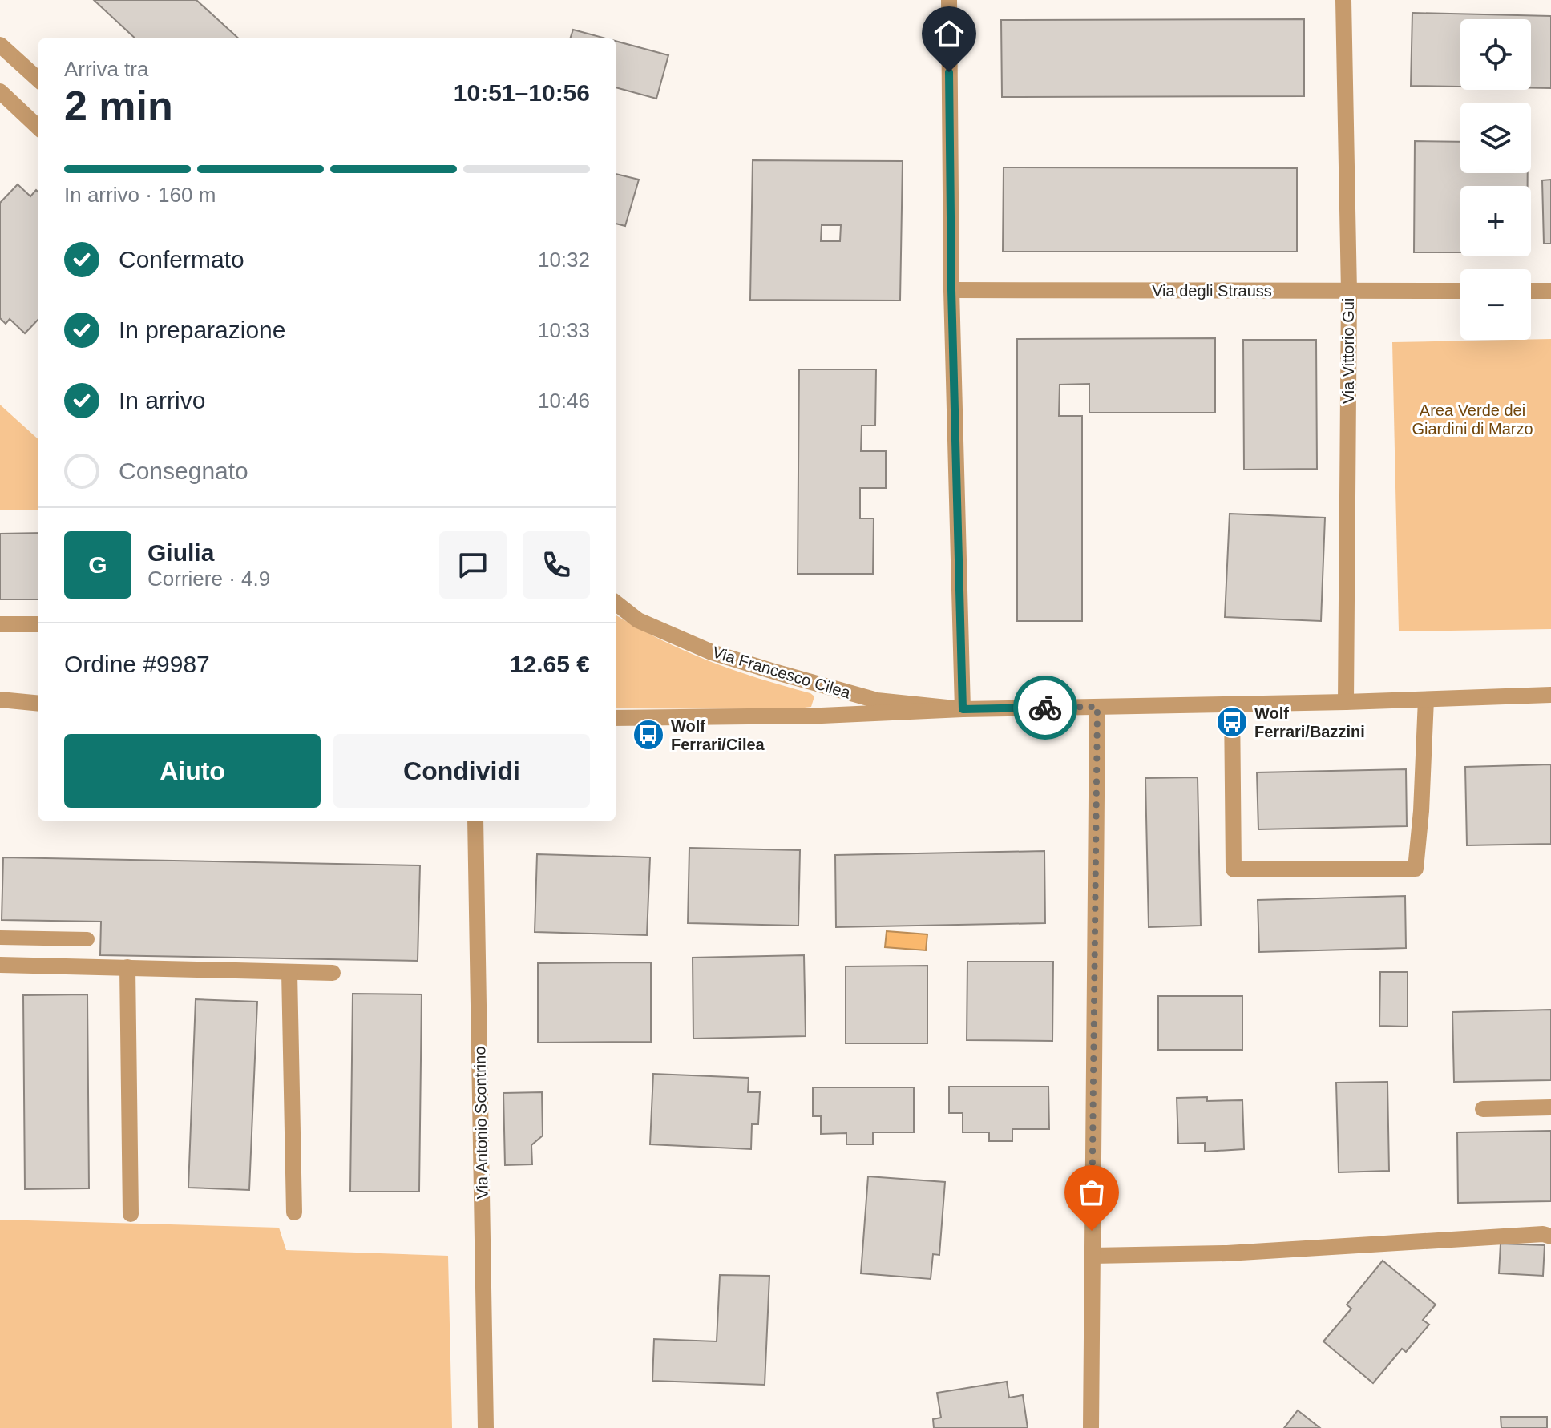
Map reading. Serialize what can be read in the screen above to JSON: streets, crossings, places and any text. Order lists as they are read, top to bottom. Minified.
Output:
{"streets":{"street":["Via degli Strauss","Via Vittorio Gui","Via Francesco Cilea","Via Antonio Scontrino"]},"crossings":[["Via degli Strauss","Via Vittorio Gui"]],"parks":["Area Verde dei Giardini di Marzo"],"places":{"bus stop":["Wolf Ferrari/Bazzini","Wolf Ferrari/Cilea"]},"page":{"map_buttons":["+","−"],"heading":["2 min","Arriva tra","10:51–10:56"],"panel":["Giulia","Corriere · 4.9","Ordine #9987","12.65 €"],"bar":"In arrivo · 160 m","list":[["Confermato","10:32"],["In preparazione","10:33"],["In arrivo","10:46"],"Consegnato"],"round":"G","buttons":["Aiuto","Condividi"]}}
